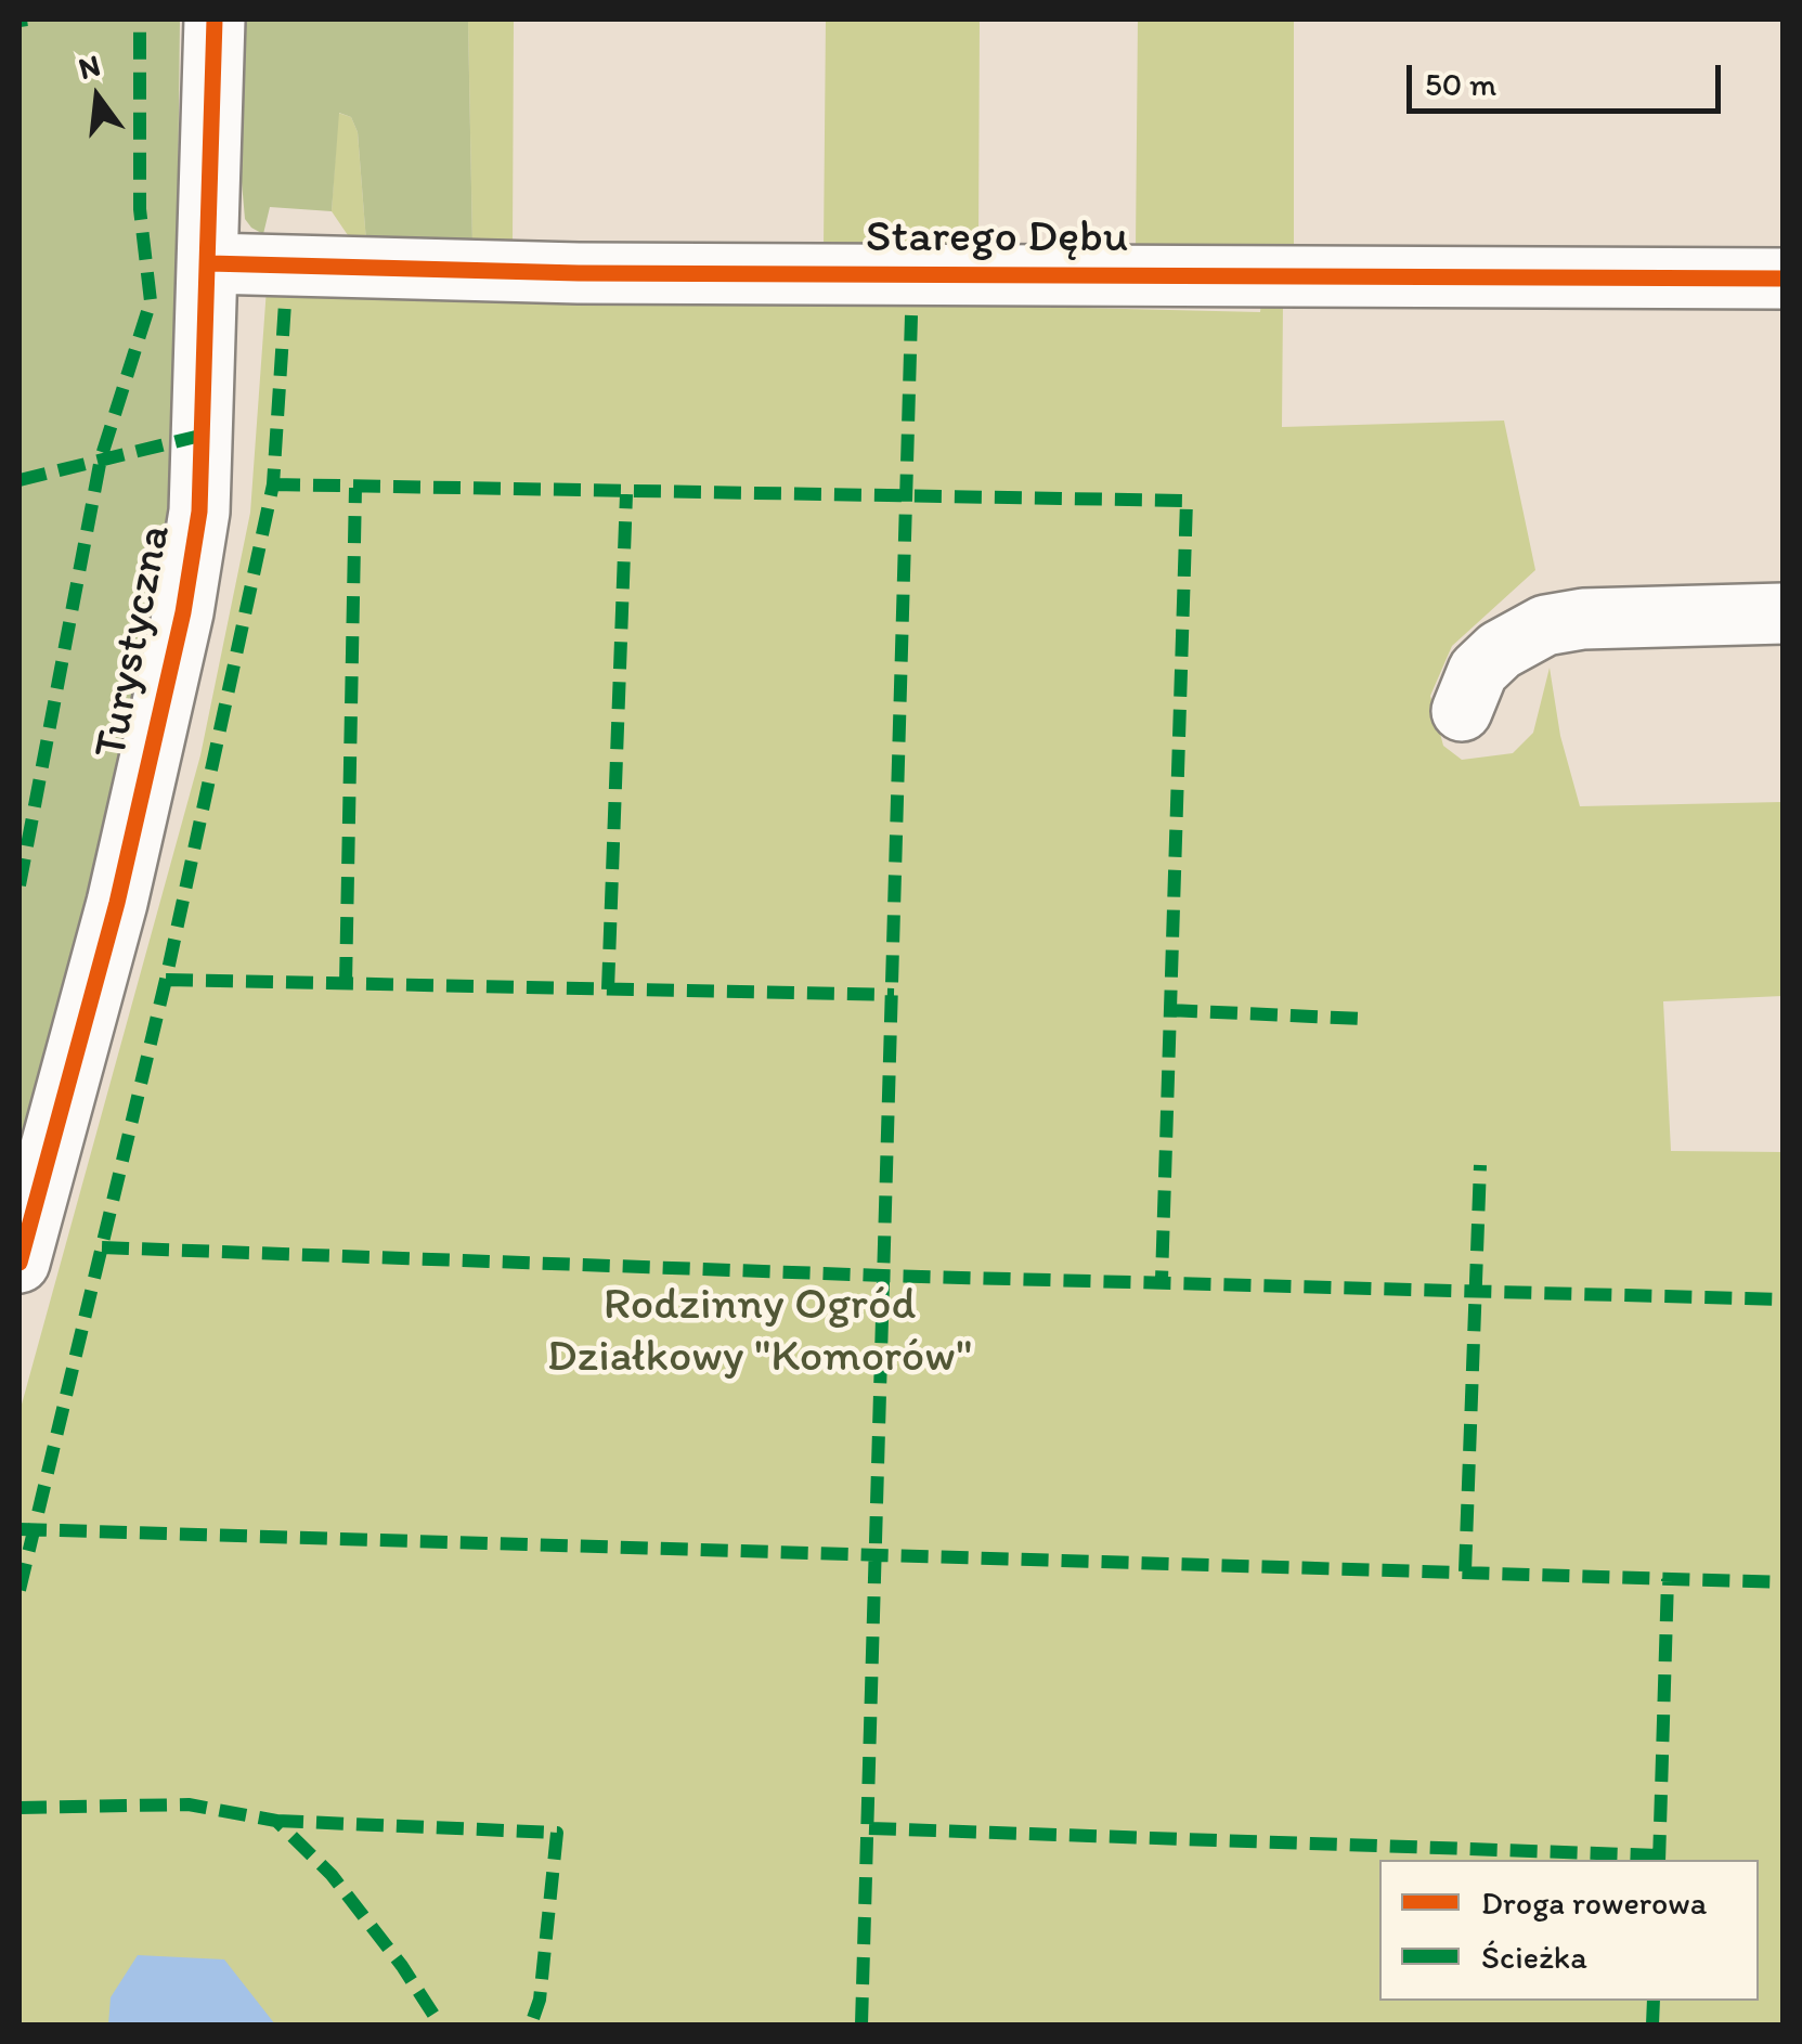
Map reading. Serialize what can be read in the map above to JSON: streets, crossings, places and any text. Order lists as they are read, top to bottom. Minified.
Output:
{"streets":{"street":["Starego Dębu","Turystyczna"]},"crossings":[["Starego Dębu","Turystyczna"]],"parks":["Rodzinny Ogród Działkowy \"Komorów\""],"legend":["Droga rowerowa","Ścieżka"],"scale_bar":"50 m","north":"top"}
